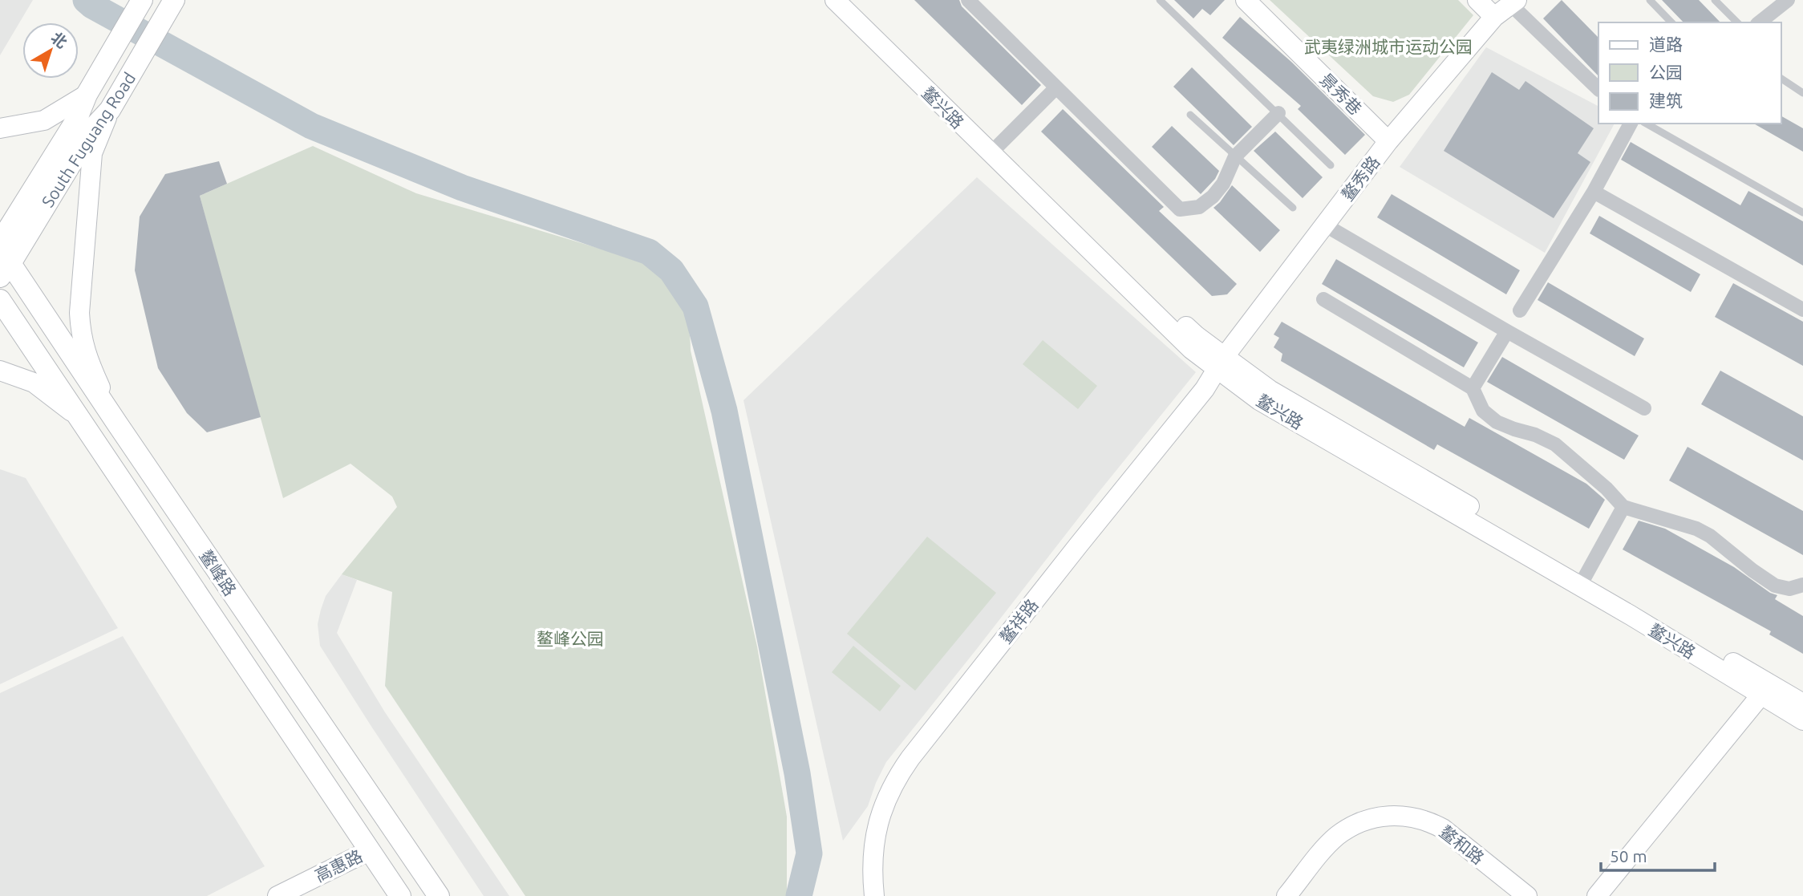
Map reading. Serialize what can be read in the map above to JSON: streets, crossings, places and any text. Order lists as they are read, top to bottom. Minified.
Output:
{"streets":{"main road":["South Fuguang Road","鳌峰路"],"street":["景秀巷","鳌兴路","鳌秀路","鳌祥路","鳌和路","高惠路"]},"crossings":[["景秀巷","鳌秀路"],["鳌兴路","鳌秀路"],["鳌兴路","鳌祥路"],["South Fuguang Road","鳌峰路"],["鳌秀路","鳌祥路"],["鳌峰路","高惠路"]],"parks":["武夷绿洲城市运动公园","鳌峰公园"],"legend":["道路","公园","建筑"],"scale_bar":"50 m","north":"top right"}
